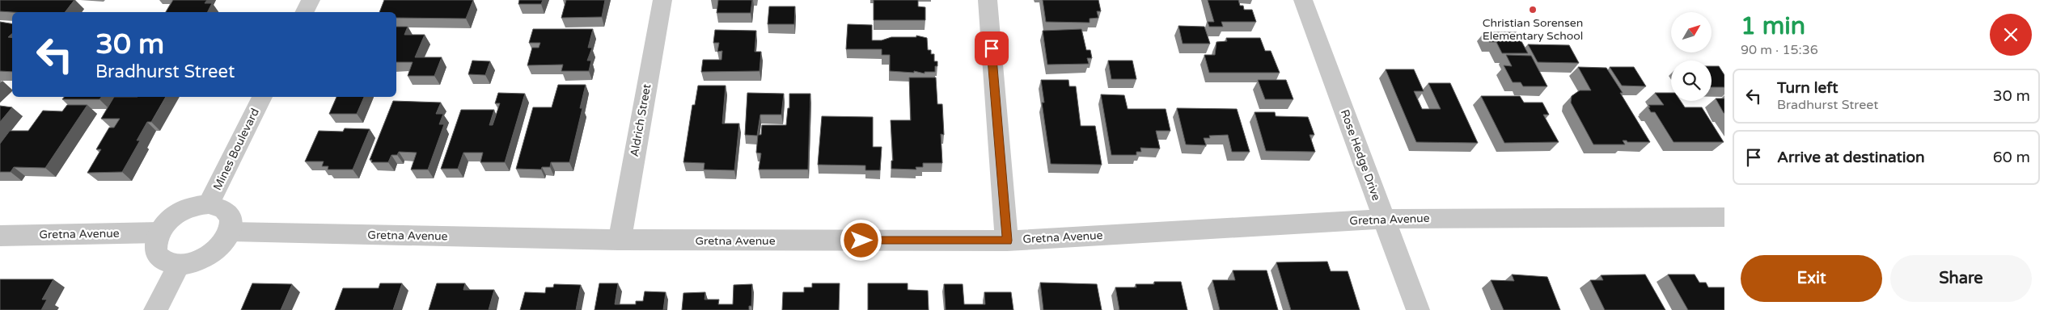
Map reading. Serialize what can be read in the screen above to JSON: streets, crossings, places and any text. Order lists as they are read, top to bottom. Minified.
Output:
{"streets":{"street":["Aldrich Street","Mines Boulevard","Rose Hedge Drive","Gretna Avenue"]},"crossings":[["Aldrich Street","Gretna Avenue"],["Mines Boulevard","Gretna Avenue"],["Rose Hedge Drive","Gretna Avenue"]],"places":["Christian Sorensen Elementary School"],"north":"top right","page":{"heading":["1 min","90 m · 15:36"],"turn":["30 m","Bradhurst Street"],"list":[{"name":"Turn left","note":"Bradhurst Street","value":"30 m"},{"name":"Arrive at destination","value":"60 m"}],"buttons":["Exit","Share"]}}
